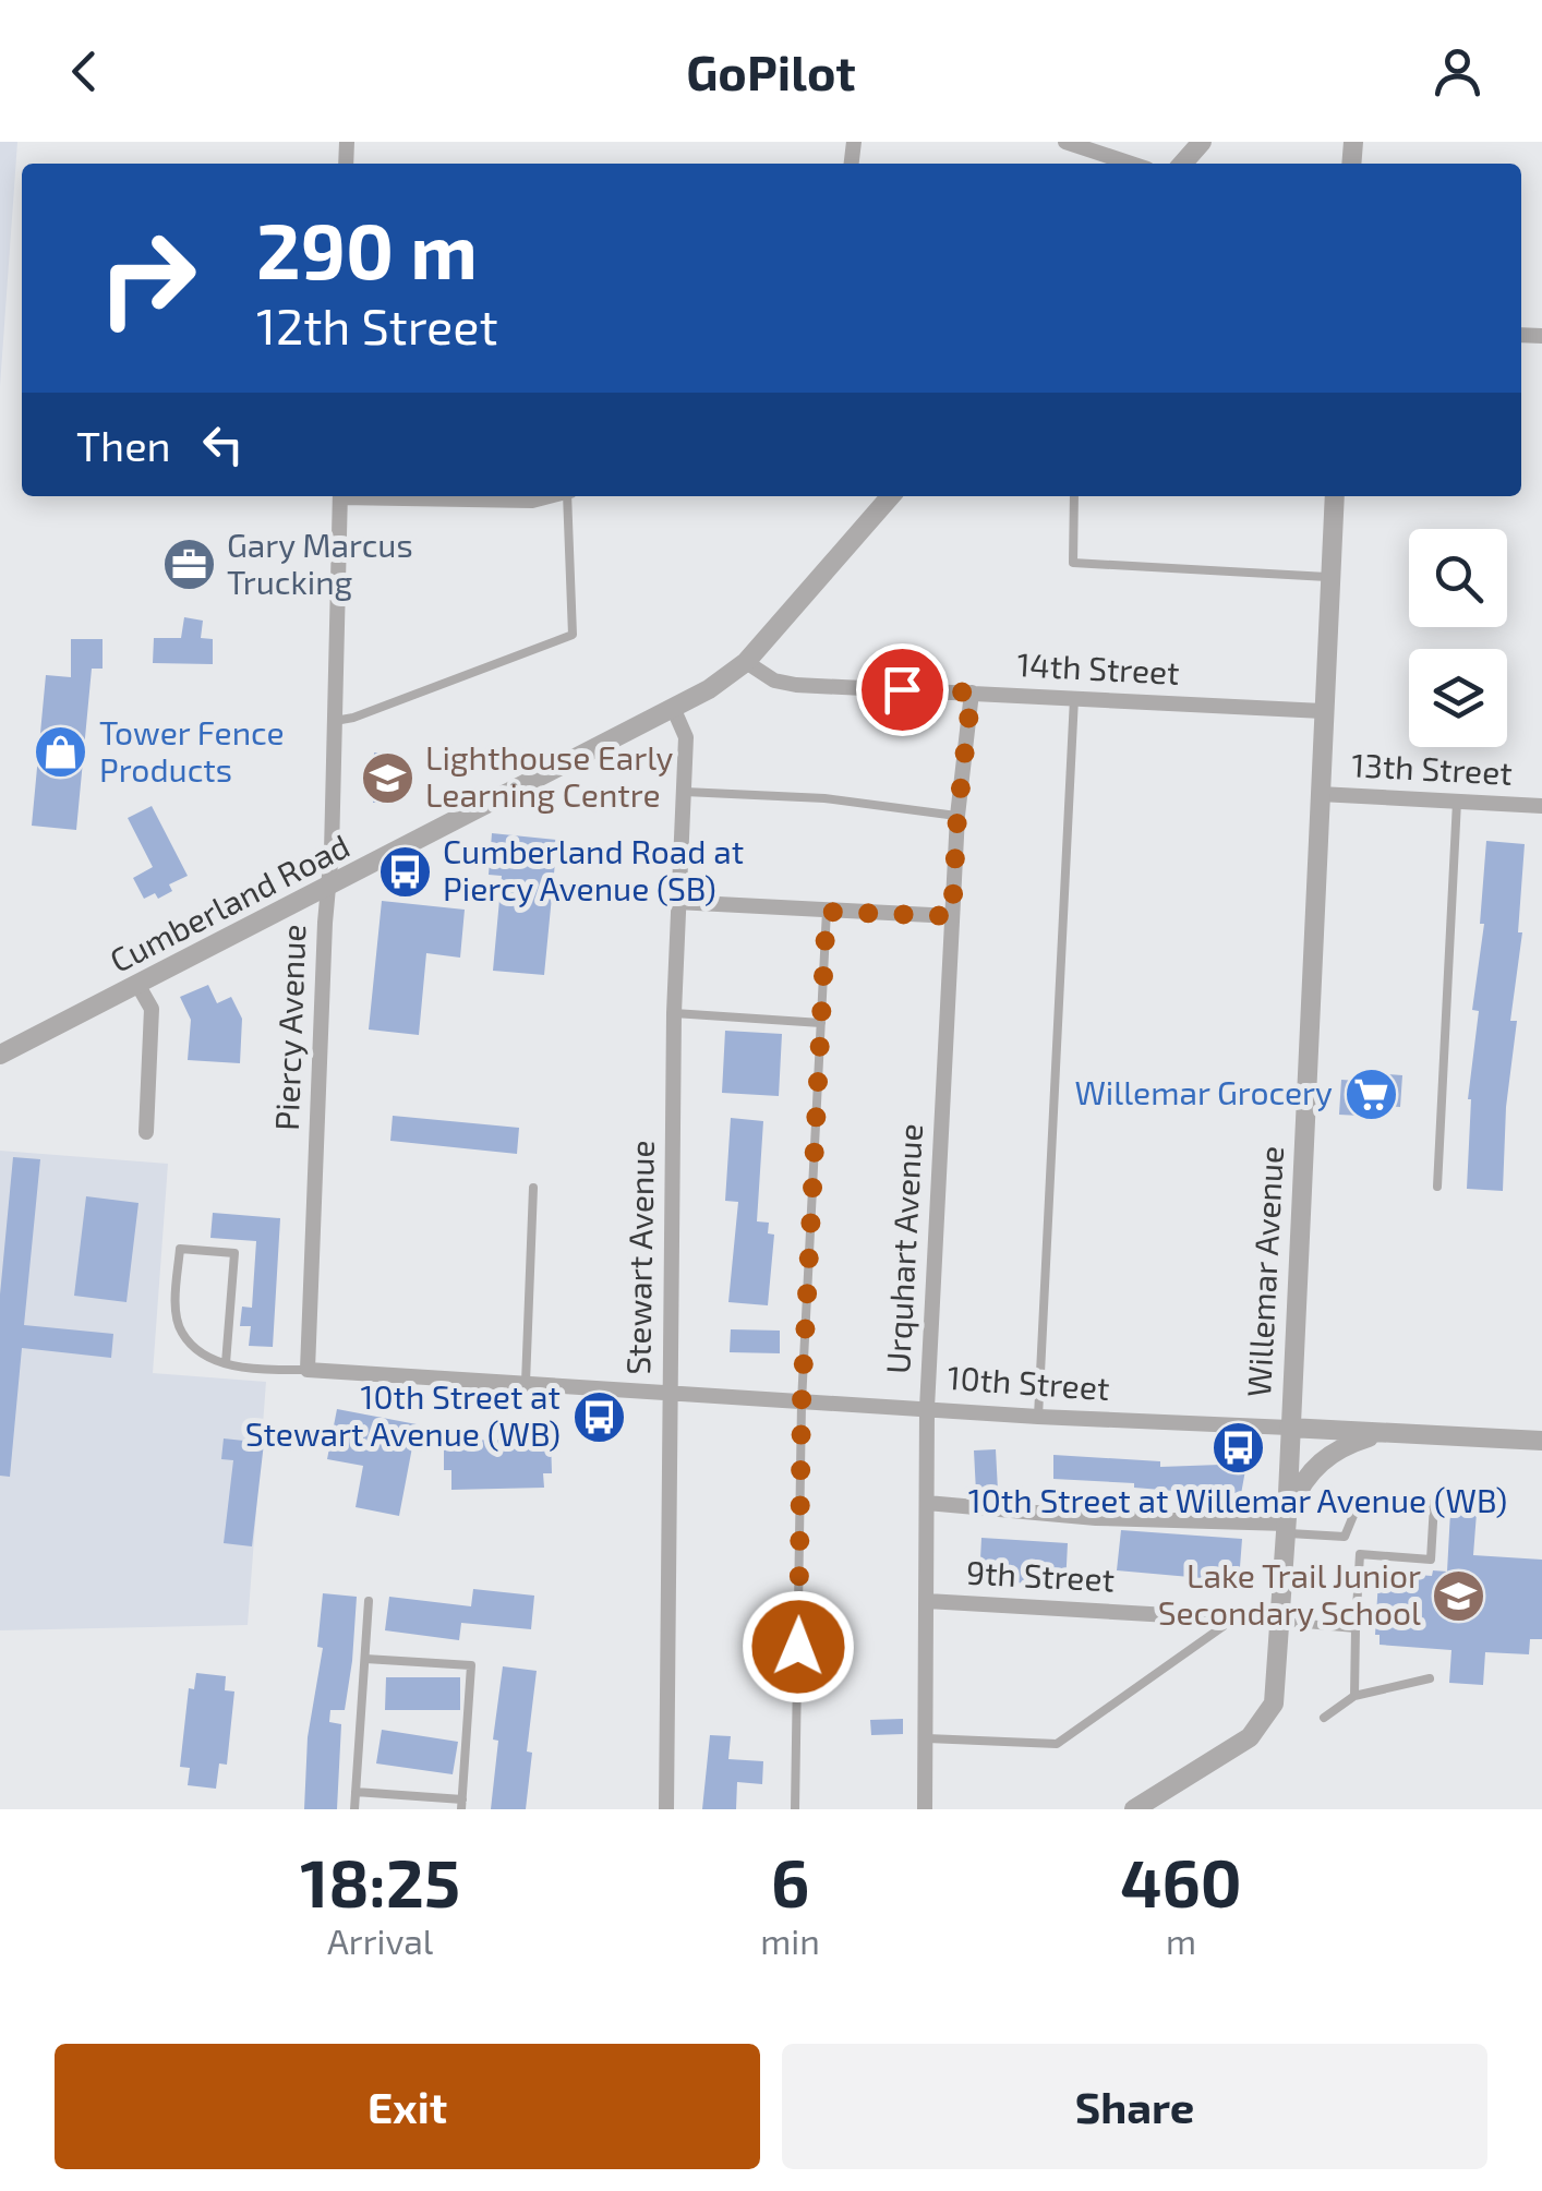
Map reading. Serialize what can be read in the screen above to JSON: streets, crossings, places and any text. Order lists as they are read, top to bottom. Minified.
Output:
{"streets":{"street":["14th Street","13th Street","Cumberland Road","Piercy Avenue","Urquhart Avenue","Stewart Avenue","Willemar Avenue","10th Street","9th Street"]},"crossings":[["14th Street","Cumberland Road"],["14th Street","Urquhart Avenue"],["14th Street","Willemar Avenue"],["13th Street","Willemar Avenue"],["Cumberland Road","Piercy Avenue"],["Cumberland Road","Stewart Avenue"],["Piercy Avenue","10th Street"],["Urquhart Avenue","10th Street"],["Urquhart Avenue","9th Street"],["Stewart Avenue","10th Street"],["Willemar Avenue","10th Street"],["Willemar Avenue","9th Street"]],"places":{"office":["Gary Marcus Trucking"],"shop":["Tower Fence Products"],"school or university":["Lighthouse Early Learning Centre","Lake Trail Junior Secondary School"],"bus stop":["Cumberland Road at Piercy Avenue (SB)","10th Street at Stewart Avenue (WB)","10th Street at Willemar Avenue (WB)"],"supermarket":["Willemar Grocery"]},"page":{"header":"GoPilot","turn":["290 m","12th Street"],"then":"Then","eta":["18:25","Arrival","6","min","460","m"],"buttons":["Exit","Share"]}}
